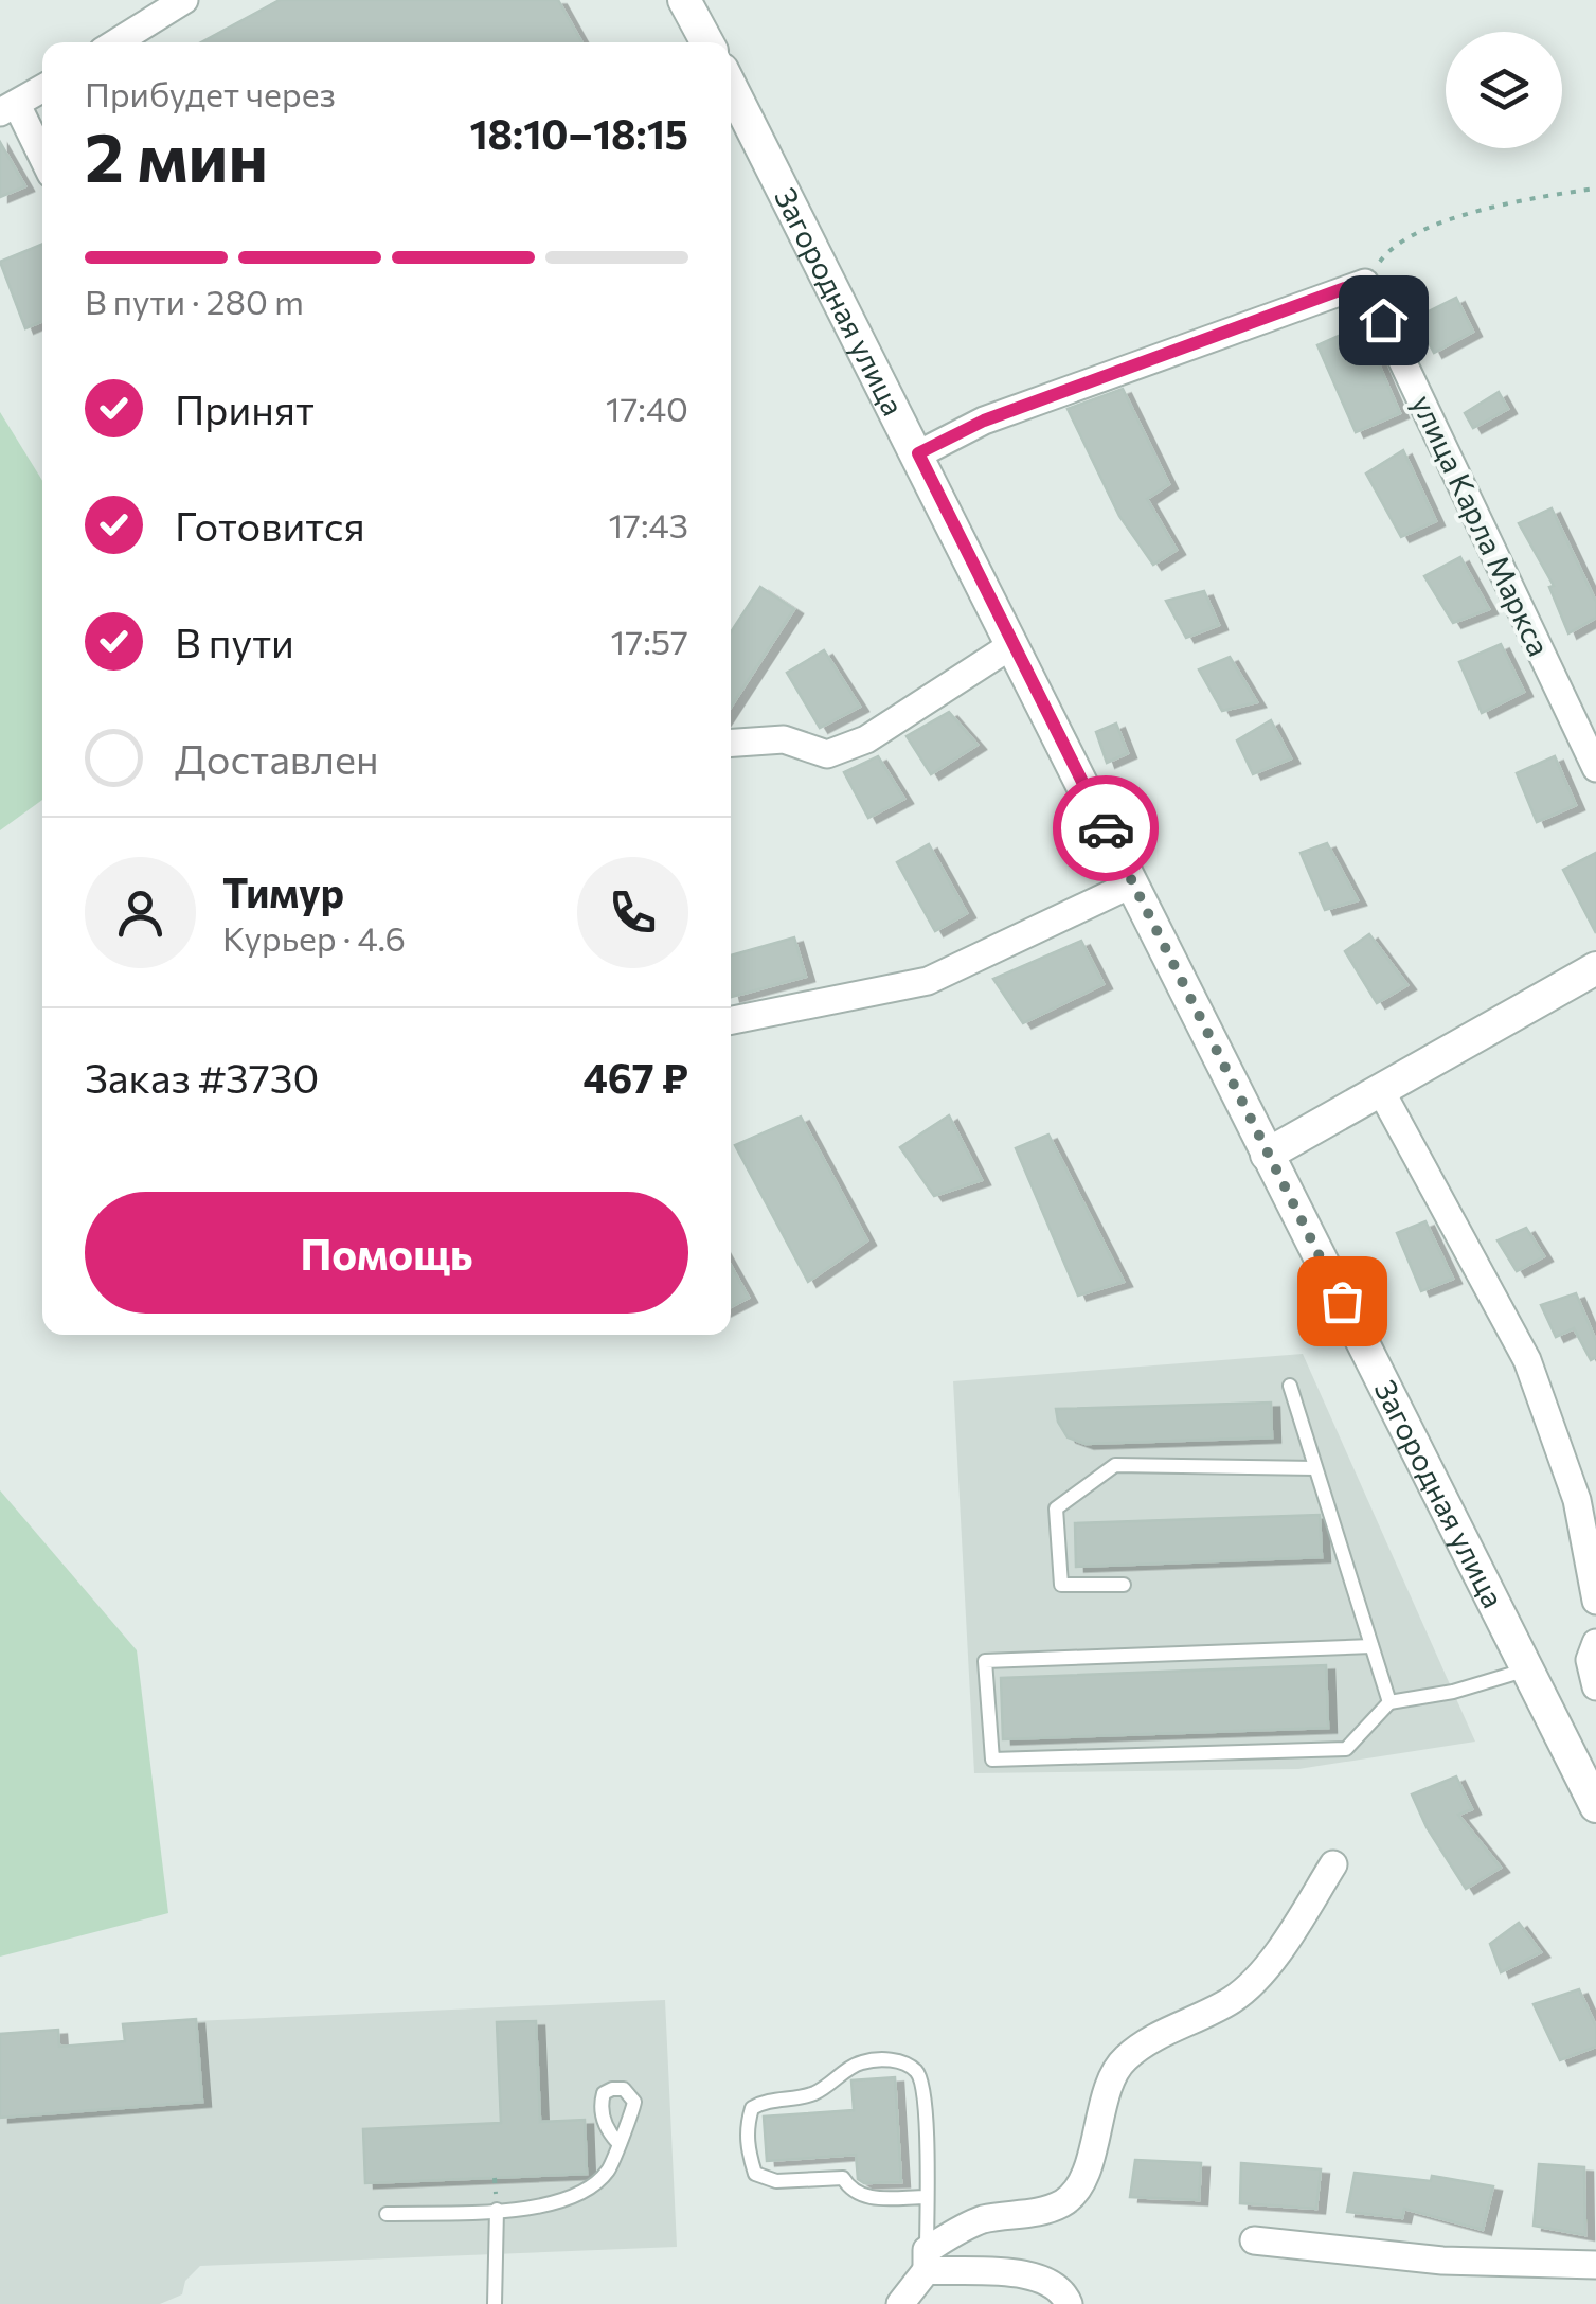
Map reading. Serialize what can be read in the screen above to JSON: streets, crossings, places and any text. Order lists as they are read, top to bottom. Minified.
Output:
{"streets":{"street":["Загородная улица","улица Карла Маркса"]},"page":{"heading":["2 мин","Прибудет через","18:10–18:15"],"panel":["Тимур","Курьер · 4.6","Заказ #3730","467 ₽"],"bar":"В пути · 280 m","list":[["Принят","17:40"],["Готовится","17:43"],["В пути","17:57"],"Доставлен"],"buttons":"Помощь"}}
